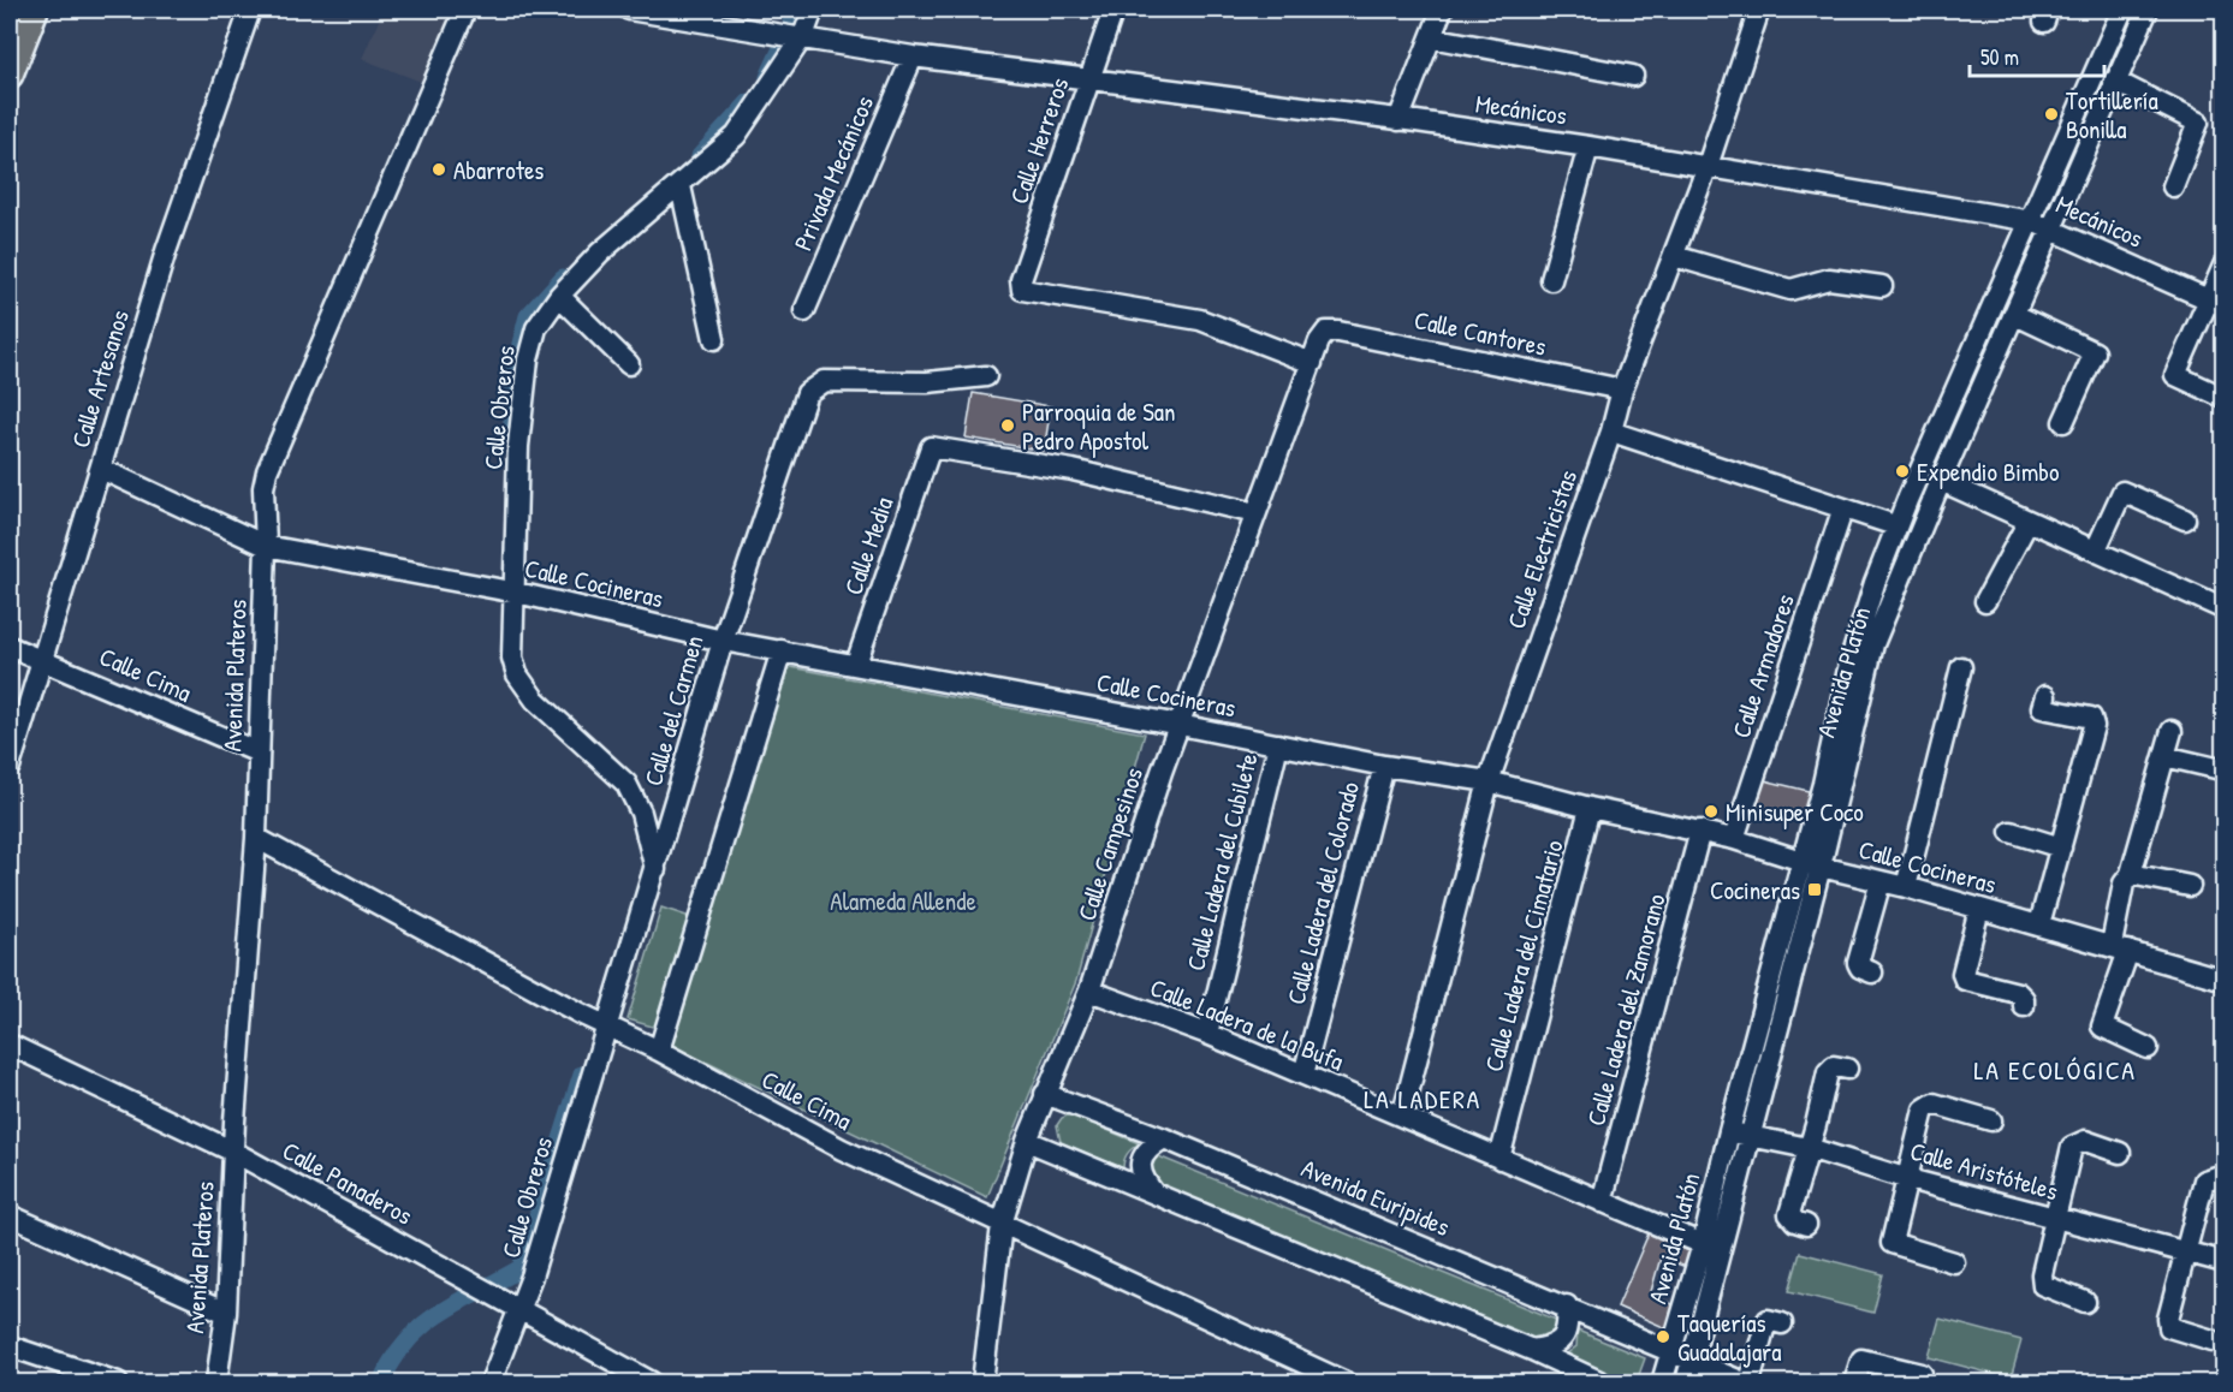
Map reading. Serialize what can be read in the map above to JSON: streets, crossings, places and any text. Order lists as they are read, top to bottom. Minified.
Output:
{"streets":{"street":["Mecánicos","Calle Herreros","Privada Mecánicos","Calle Cantores","Calle Artesanos","Calle Obreros","Calle Media","Calle Electricistas","Calle Cocineras","Calle Armadores","Avenida Platón","Calle Cima","Avenida Plateros","Calle del Carmen","Calle Campesinos","Calle Ladera del Cubilete","Calle Ladera del Colorado","Calle Ladera del Cimatario","Calle Ladera del Zamorano","Calle Ladera de la Bufa","Calle Aristóteles","Calle Panaderos","Avenida Euripides"]},"crossings":[["Mecánicos","Calle Herreros"],["Mecánicos","Privada Mecánicos"],["Mecánicos","Calle Obreros"],["Mecánicos","Calle Electricistas"],["Mecánicos","Avenida Platón"],["Calle Herreros","Calle Campesinos"],["Calle Cantores","Calle Electricistas"],["Calle Cantores","Calle Campesinos"],["Calle Artesanos","Calle Cocineras"],["Calle Artesanos","Calle Cima"],["Calle Obreros","Calle Cocineras"],["Calle Obreros","Calle Cima"],["Calle Obreros","Calle del Carmen"],["Calle Obreros","Calle Panaderos"],["Calle Media","Calle Cocineras"],["Calle Media","Calle Campesinos"],["Calle Electricistas","Calle Cocineras"],["Calle Electricistas","Calle Ladera de la Bufa"],["Calle Cocineras","Calle Armadores"],["Calle Cocineras","Avenida Platón"],["Calle Cocineras","Avenida Plateros"],["Calle Cocineras","Calle del Carmen"],["Calle Cocineras","Calle Campesinos"],["Calle Cocineras","Calle Ladera del Cubilete"],["Calle Cocineras","Calle Ladera del Colorado"],["Calle Cocineras","Calle Ladera del Cimatario"],["Calle Cocineras","Calle Ladera del Zamorano"],["Avenida Platón","Calle Ladera de la Bufa"],["Avenida Platón","Calle Aristóteles"],["Avenida Platón","Avenida Euripides"],["Calle Cima","Avenida Plateros"],["Calle Cima","Calle del Carmen"],["Calle Cima","Calle Campesinos"],["Avenida Plateros","Calle Panaderos"],["Calle Campesinos","Calle Ladera de la Bufa"],["Calle Campesinos","Avenida Euripides"],["Calle Ladera del Cubilete","Calle Ladera de la Bufa"],["Calle Ladera del Colorado","Calle Ladera de la Bufa"],["Calle Ladera del Cimatario","Calle Ladera de la Bufa"],["Calle Ladera del Zamorano","Calle Ladera de la Bufa"]],"districts":["LA ECOLÓGICA","LA LADERA"],"parks":["Alameda Allende"],"places":{"other":["Tortillería Bonilla","Abarrotes","Parroquia de San Pedro Apostol","Expendio Bimbo","Minisuper Coco","Taquerías Guadalajara"],"transit":["Cocineras"]},"scale_bar":"50 m"}
